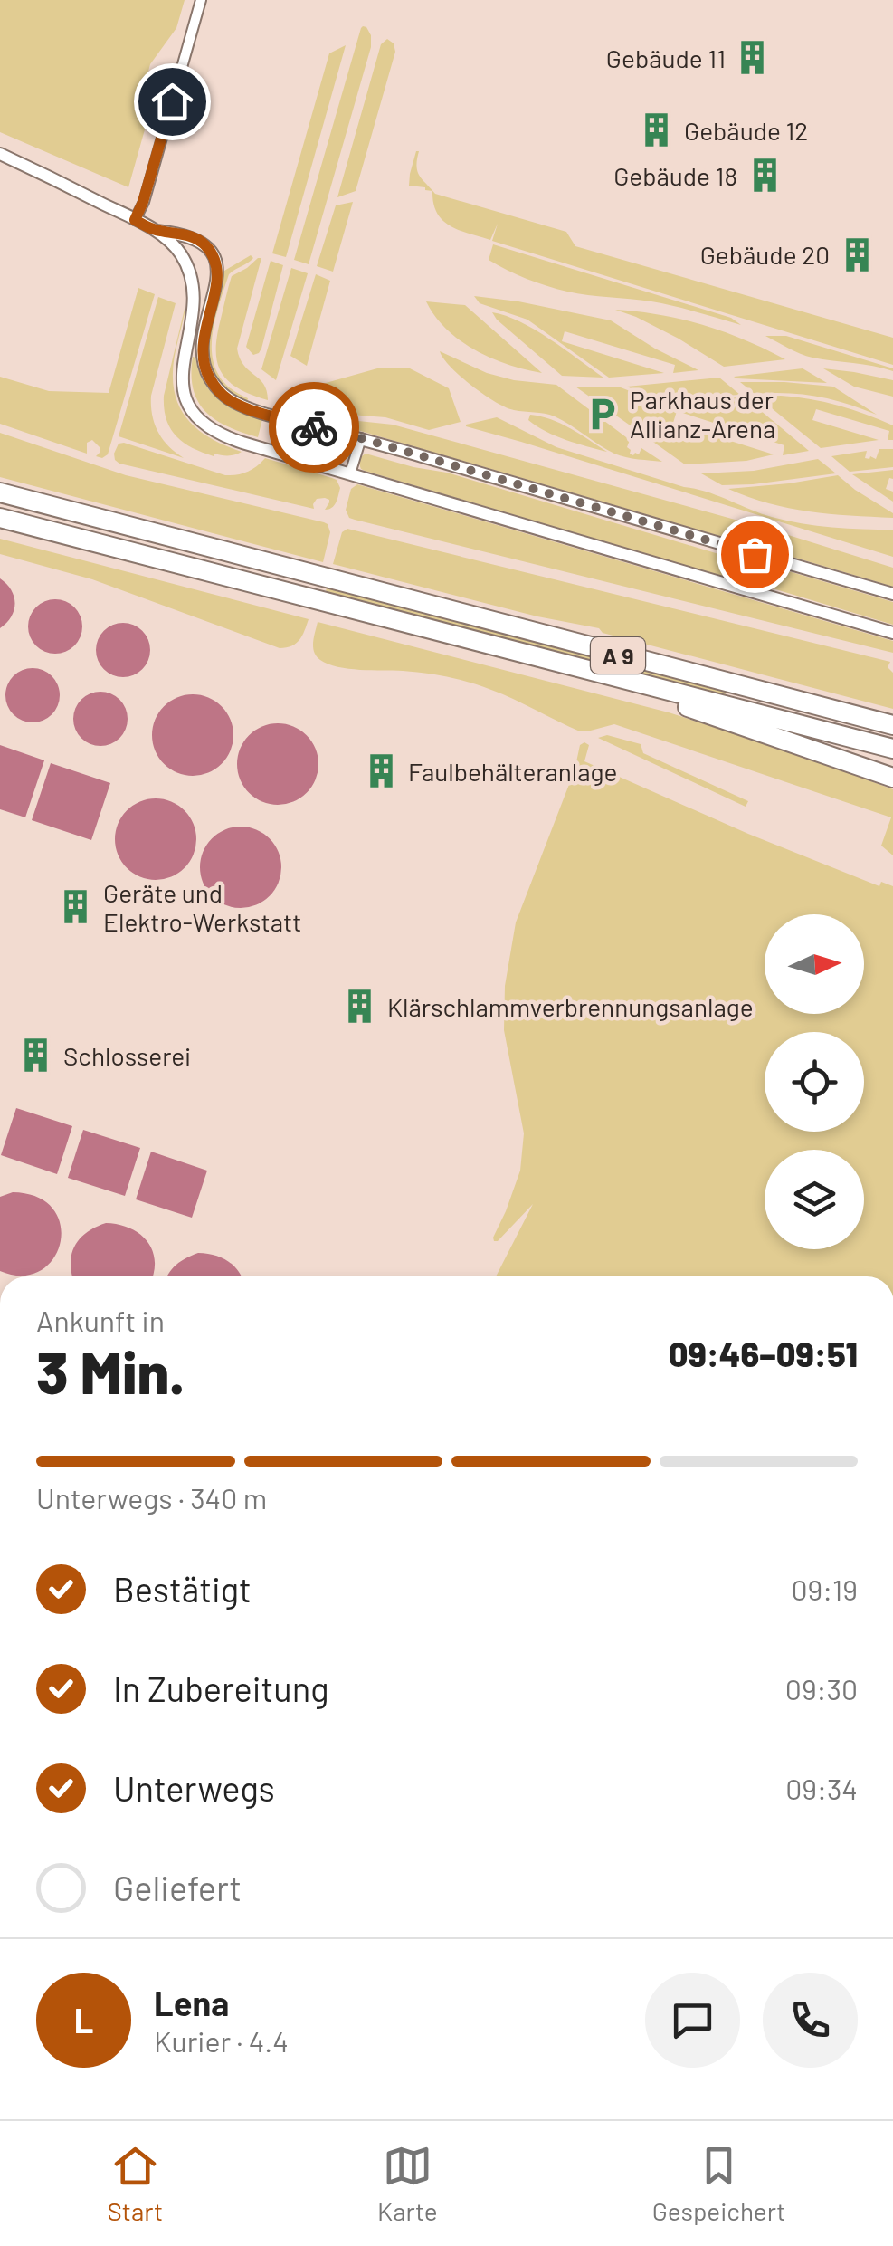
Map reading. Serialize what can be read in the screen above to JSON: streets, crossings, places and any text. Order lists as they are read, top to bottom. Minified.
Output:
{"streets":{"highway":["A 9"]},"places":{"building":["Gebäude 11","Gebäude 12","Gebäude 18","Gebäude 20","Faulbehälteranlage","Geräte und Elektro-Werkstatt","Klärschlammverbrennungsanlage","Schlosserei"],"parking":["Parkhaus der Allianz-Arena"]},"north":"right","page":{"heading":["3 Min.","Ankunft in","09:46–09:51"],"panel":["Lena","Kurier · 4.4"],"bar":"Unterwegs · 340 m","list":[["Bestätigt","09:19"],["In Zubereitung","09:30"],["Unterwegs","09:34"],"Geliefert"],"round":"L","tabs":["Start","Karte","Gespeichert"]}}
